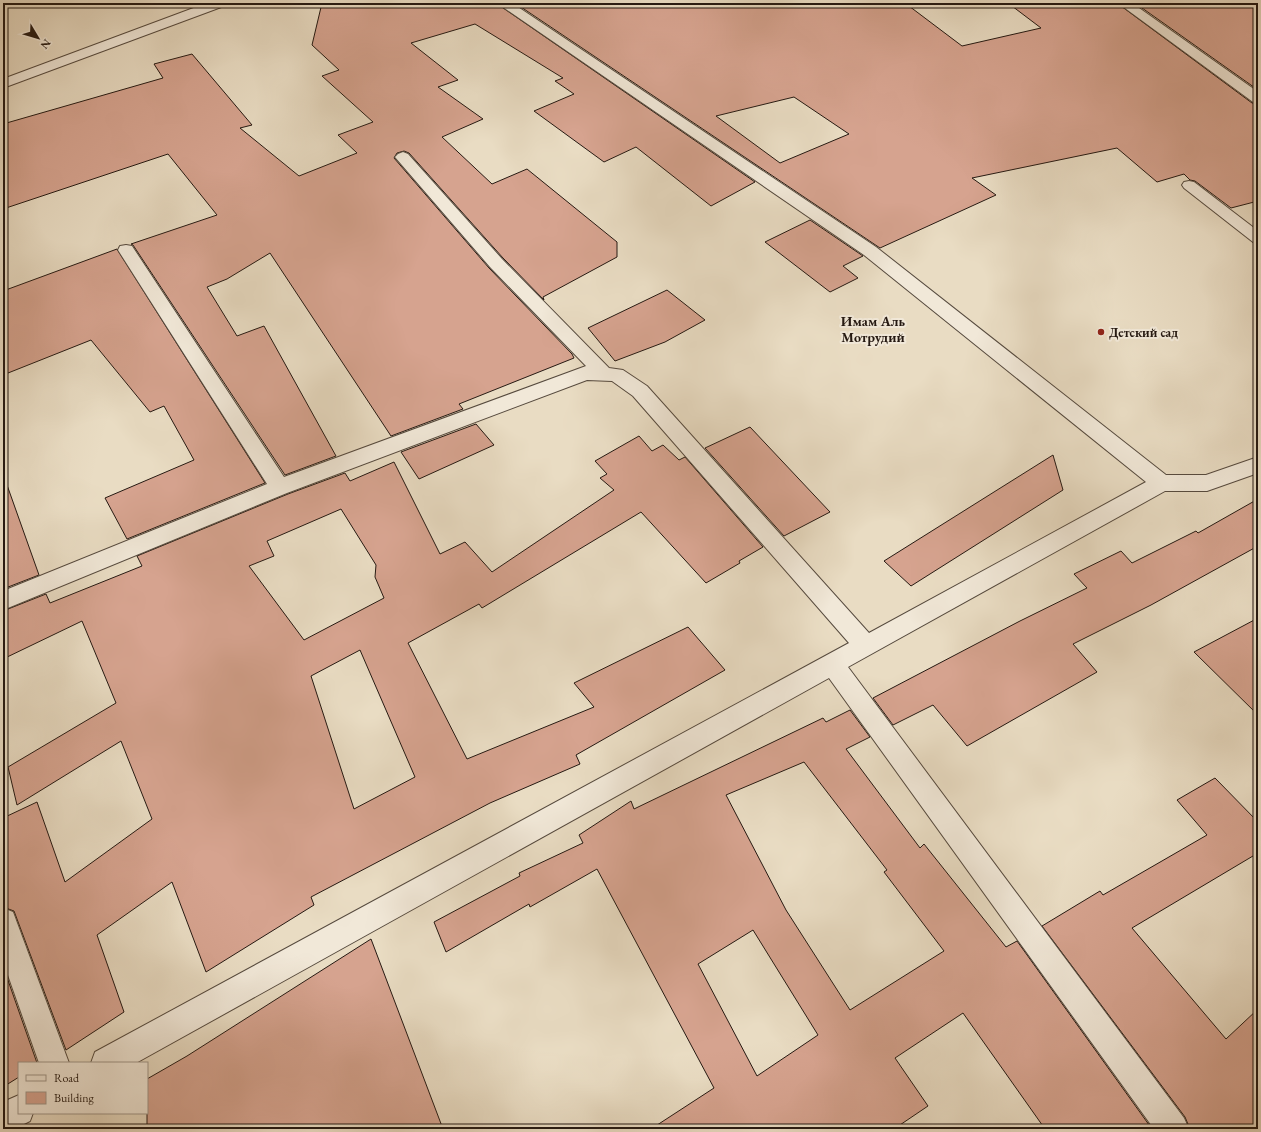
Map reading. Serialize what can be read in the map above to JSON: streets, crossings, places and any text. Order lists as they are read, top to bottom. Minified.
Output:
{"districts":["Имам Аль Мотрудий"],"places":["Детский сад"],"legend":["Road","Building"],"north":"bottom right"}
